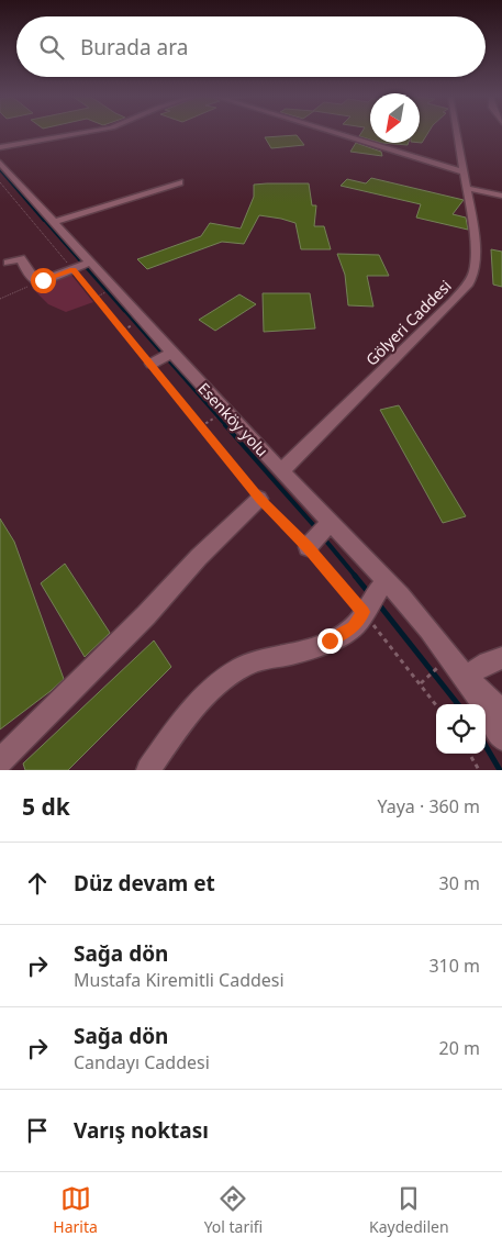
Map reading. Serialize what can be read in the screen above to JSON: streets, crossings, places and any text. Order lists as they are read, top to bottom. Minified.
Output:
{"streets":{"street":["Gölyeri Caddesi","Esenköy yolu"]},"crossings":[["Gölyeri Caddesi","Esenköy yolu"]],"north":"bottom left","page":{"search":"Burada ara","heading":["5 dk","Yaya · 360 m"],"list":[["Düz devam et","30 m"],["Sağa dön","Mustafa Kiremitli Caddesi","310 m"],["Sağa dön","Candayı Caddesi","20 m"],"Varış noktası"],"nav":["Harita","Yol tarifi","Kaydedilen"]}}
